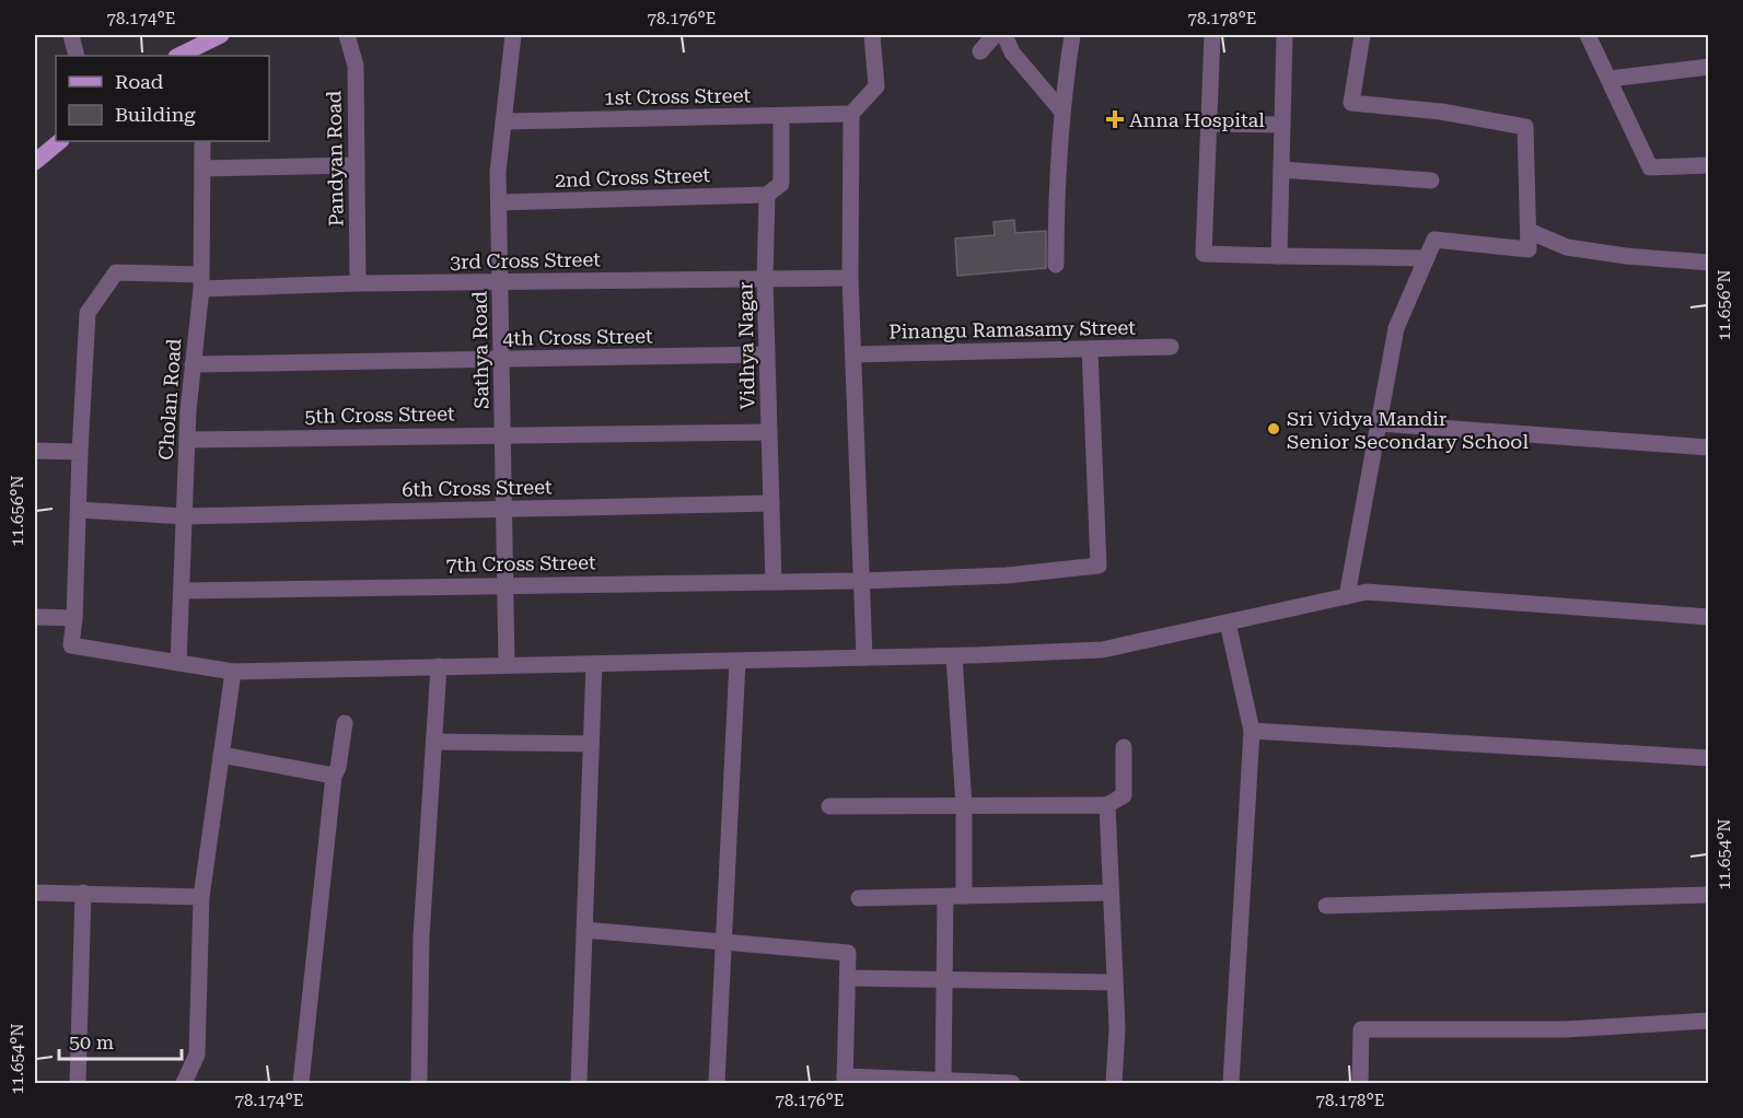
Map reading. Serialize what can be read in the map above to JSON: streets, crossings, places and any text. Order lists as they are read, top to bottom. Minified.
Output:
{"streets":{"street":["1st Cross Street","Pandyan Road","2nd Cross Street","3rd Cross Street","Pinangu Ramasamy Street","4th Cross Street","Vidhya Nagar","Sathya Road","Cholan Road","5th Cross Street","6th Cross Street","7th Cross Street"]},"crossings":[["1st Cross Street","Vidhya Nagar"],["1st Cross Street","Sathya Road"],["Pandyan Road","3rd Cross Street"],["2nd Cross Street","Vidhya Nagar"],["2nd Cross Street","Sathya Road"],["3rd Cross Street","Vidhya Nagar"],["3rd Cross Street","Sathya Road"],["3rd Cross Street","Cholan Road"],["Pinangu Ramasamy Street","7th Cross Street"],["4th Cross Street","Vidhya Nagar"],["4th Cross Street","Sathya Road"],["4th Cross Street","Cholan Road"],["Vidhya Nagar","5th Cross Street"],["Vidhya Nagar","6th Cross Street"],["Vidhya Nagar","7th Cross Street"],["Sathya Road","5th Cross Street"],["Sathya Road","6th Cross Street"],["Sathya Road","7th Cross Street"],["Cholan Road","5th Cross Street"],["Cholan Road","6th Cross Street"],["Cholan Road","7th Cross Street"]],"places":{"health":["Anna Hospital"],"other":["Sri Vidya Mandir Senior Secondary School"]},"legend":["Road","Building"],"scale_bar":"50 m","coordinates":["78.174°E","78.176°E","78.178°E","11.656°N","11.654°N"]}
